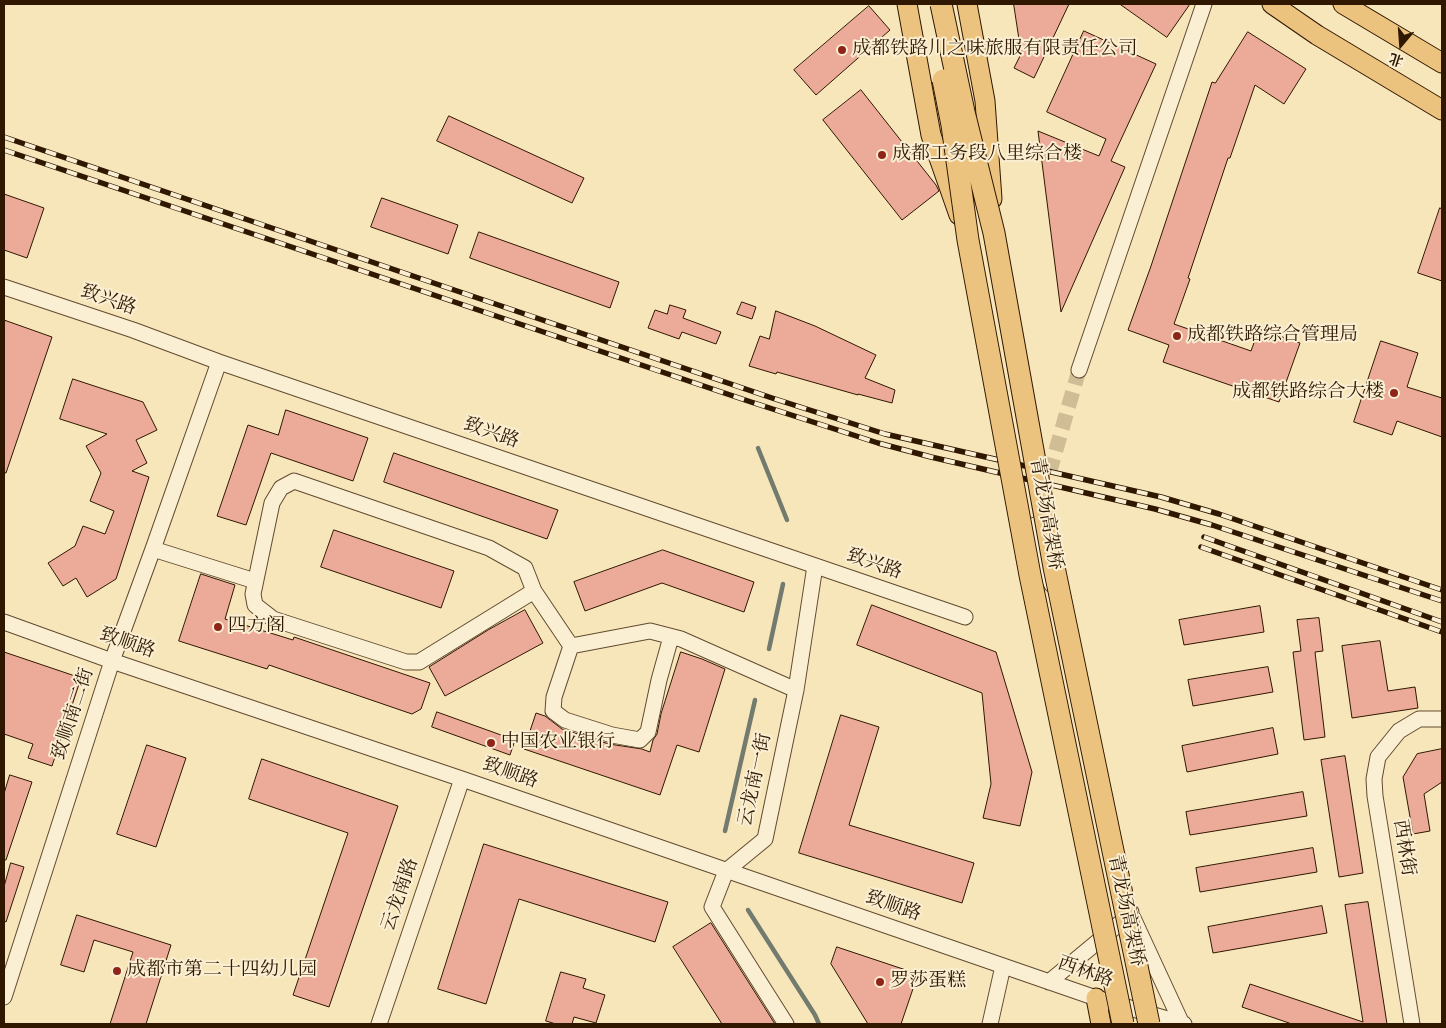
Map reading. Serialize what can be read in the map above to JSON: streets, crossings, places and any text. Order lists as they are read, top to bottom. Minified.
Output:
{"streets":{"highway":["青龙场高架桥"],"street":["致兴路","致顺路","致顺南二街","云龙南一街","西林街","云龙南路","西林路"]},"crossings":[["致兴路","致顺南二街"],["致兴路","云龙南一街"],["致顺路","致顺南二街"],["致顺路","云龙南一街"],["致顺路","云龙南路"],["致顺路","西林路"]],"places":["成都铁路川之味旅服有限责任公司","成都工务段八里综合楼","成都铁路综合管理局","成都铁路综合大楼","四方阁","中国农业银行","成都市第二十四幼儿园","罗莎蛋糕"],"north":"bottom"}
